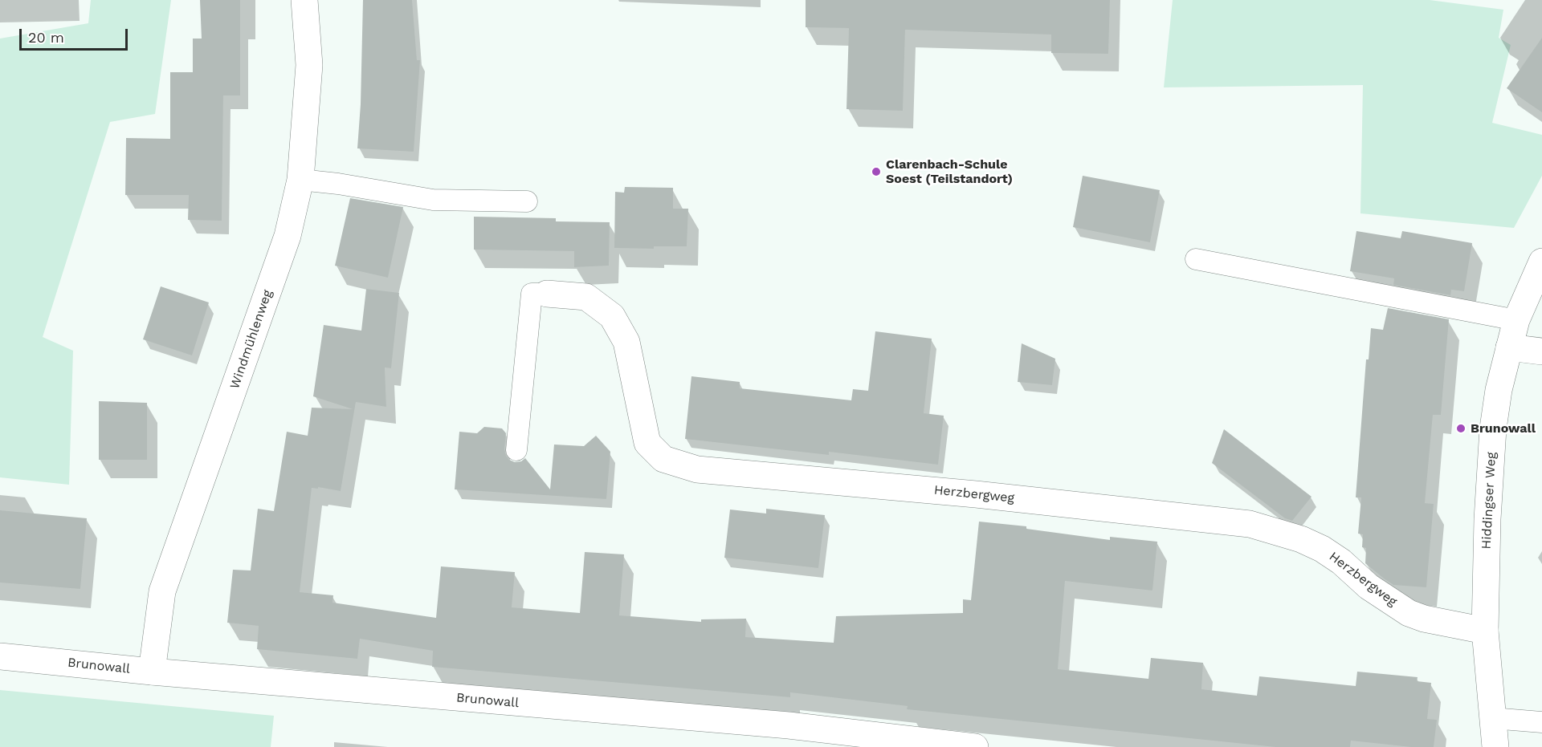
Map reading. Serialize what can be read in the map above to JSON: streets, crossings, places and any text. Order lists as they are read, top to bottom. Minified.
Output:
{"streets":{"street":["Windmühlenweg","Herzbergweg","Hiddingser Weg","Brunowall"]},"crossings":[["Windmühlenweg","Brunowall"],["Herzbergweg","Hiddingser Weg"]],"places":["Clarenbach-Schule Soest (Teilstandort)","Brunowall"],"scale_bar":"20 m"}
